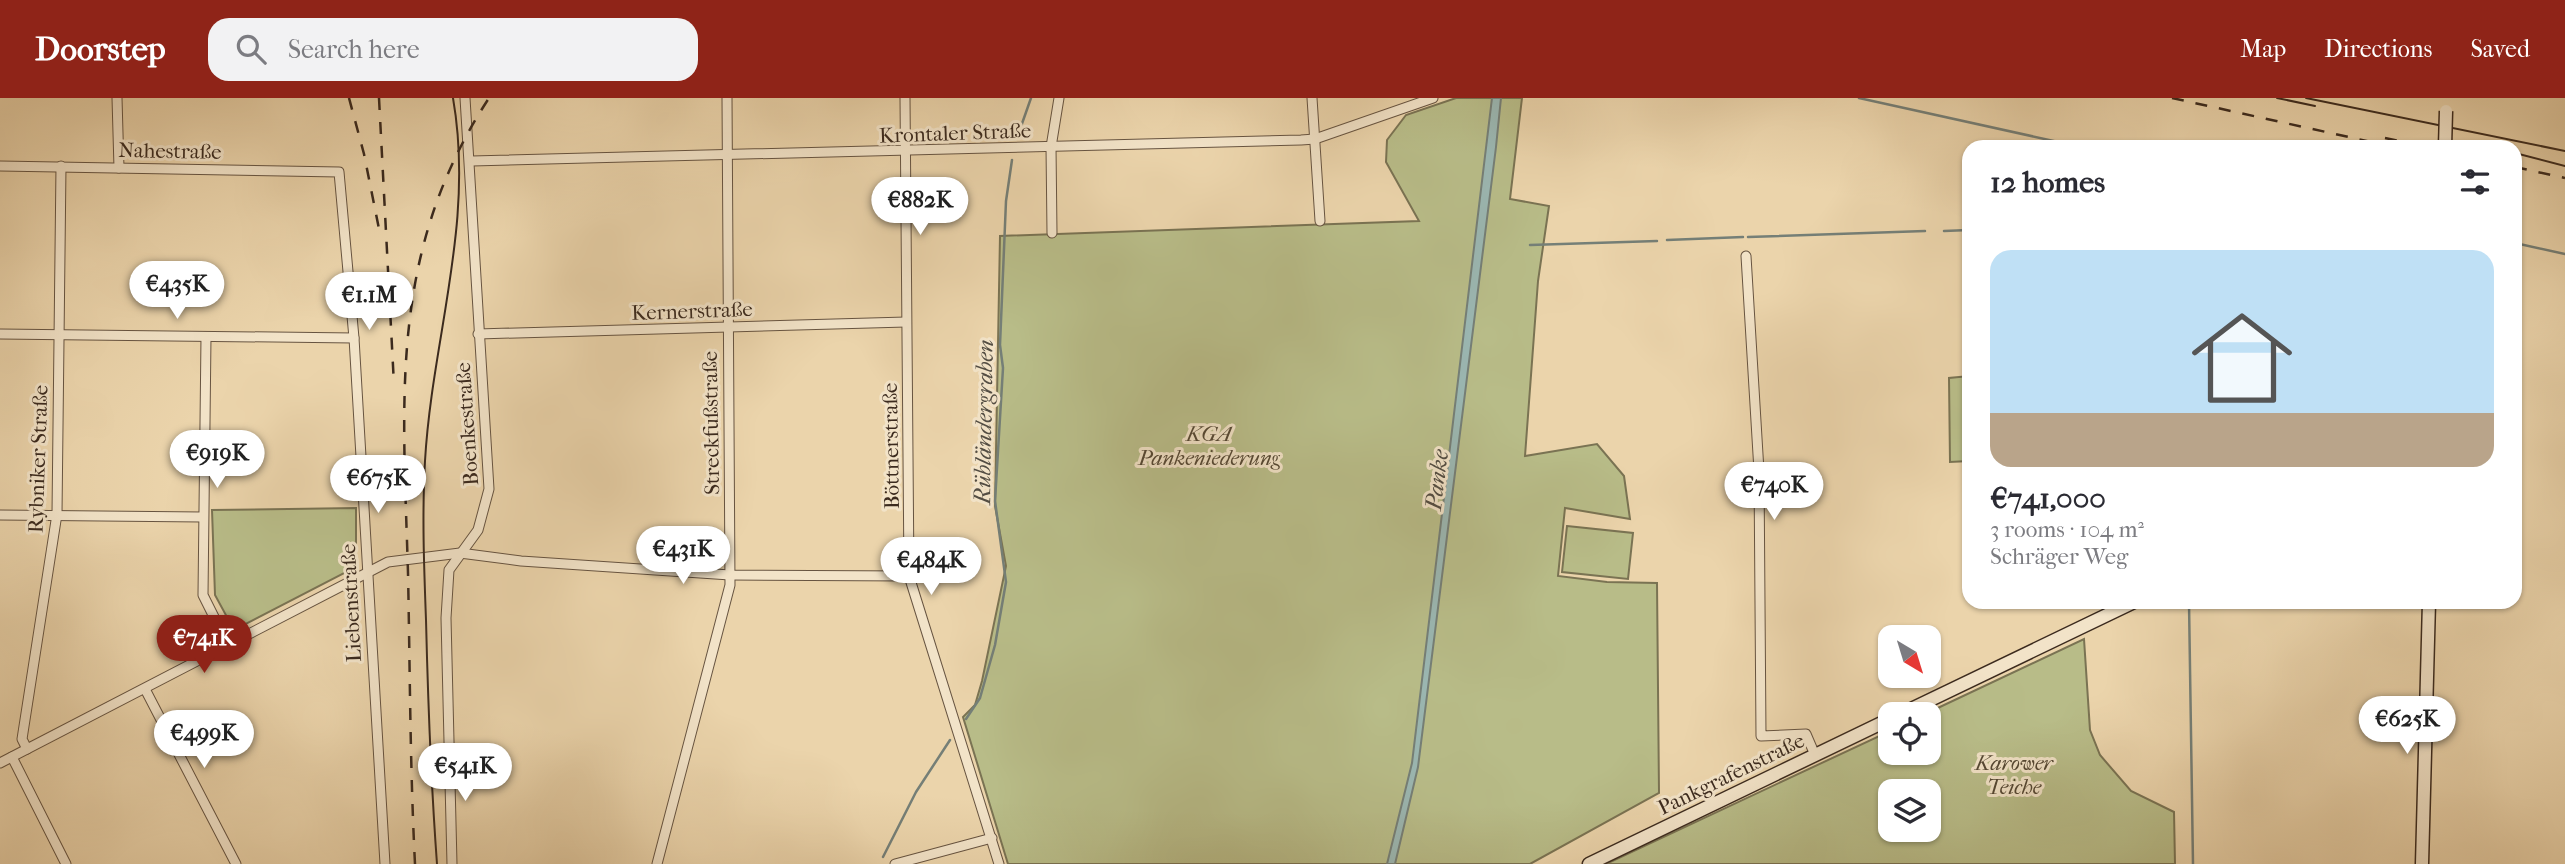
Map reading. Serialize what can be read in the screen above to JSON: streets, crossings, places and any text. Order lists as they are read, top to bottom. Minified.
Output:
{"streets":{"main road":["Pankgrafenstraße"],"street":["Krontaler Straße","Nahestraße","Kernerstraße","Streckfußstraße","Boenkestraße","Böttnerstraße","Rybniker Straße","Liebenstraße"]},"crossings":[["Krontaler Straße","Streckfußstraße"],["Krontaler Straße","Boenkestraße"],["Krontaler Straße","Böttnerstraße"],["Nahestraße","Rybniker Straße"],["Nahestraße","Liebenstraße"],["Kernerstraße","Streckfußstraße"],["Kernerstraße","Boenkestraße"],["Kernerstraße","Böttnerstraße"]],"water":["Rübländergraben","Panke"],"parks":["KGA Pankeniederung","Karower Teiche"],"north":"bottom right","page":{"header":"Doorstep","search":"Search here","nav":["Map","Directions","Saved"],"heading":"12 homes","price":["€882K","€435K","€1.1M","€919K","€675K","€740K","€431K","€484K","€741K","€625K","€499K","€541K"],"list":[{"name":"€741,000","note":"3 rooms · 104 m² · Schräger Weg"}]}}
